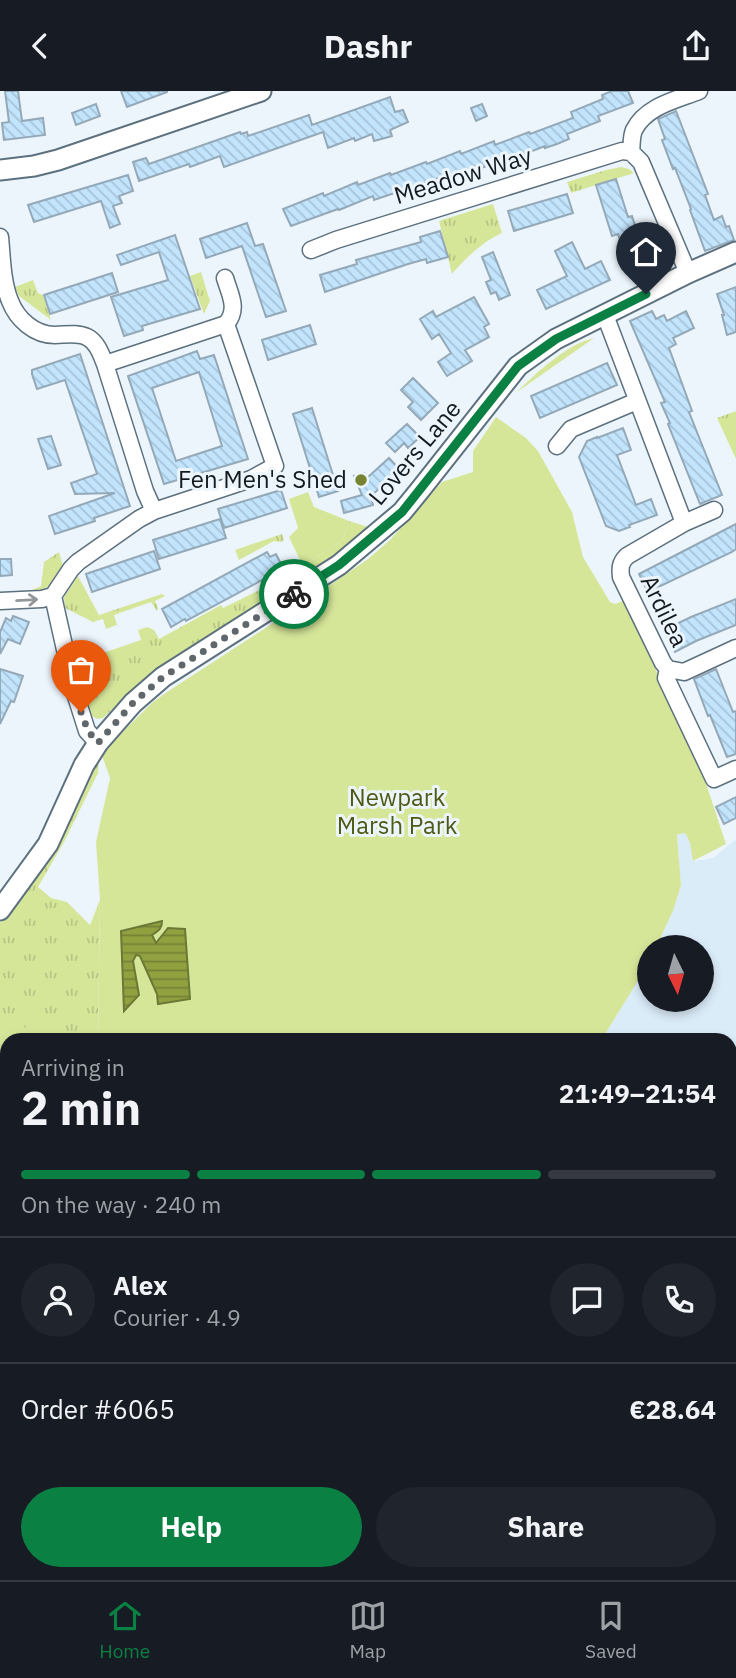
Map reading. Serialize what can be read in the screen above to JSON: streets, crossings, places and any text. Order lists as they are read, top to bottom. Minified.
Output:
{"streets":{"street":["Meadow Way","Lovers Lane","Ardilea"]},"parks":["Newpark Marsh Park"],"places":["Fen Men's Shed"],"north":"bottom","page":{"header":"Dashr","heading":["2 min","Arriving in","21:49–21:54"],"panel":["Alex","Courier · 4.9","Order #6065","€28.64"],"bar":"On the way · 240 m","buttons":["Help","Share"],"tabs":["Home","Map","Saved"]}}
